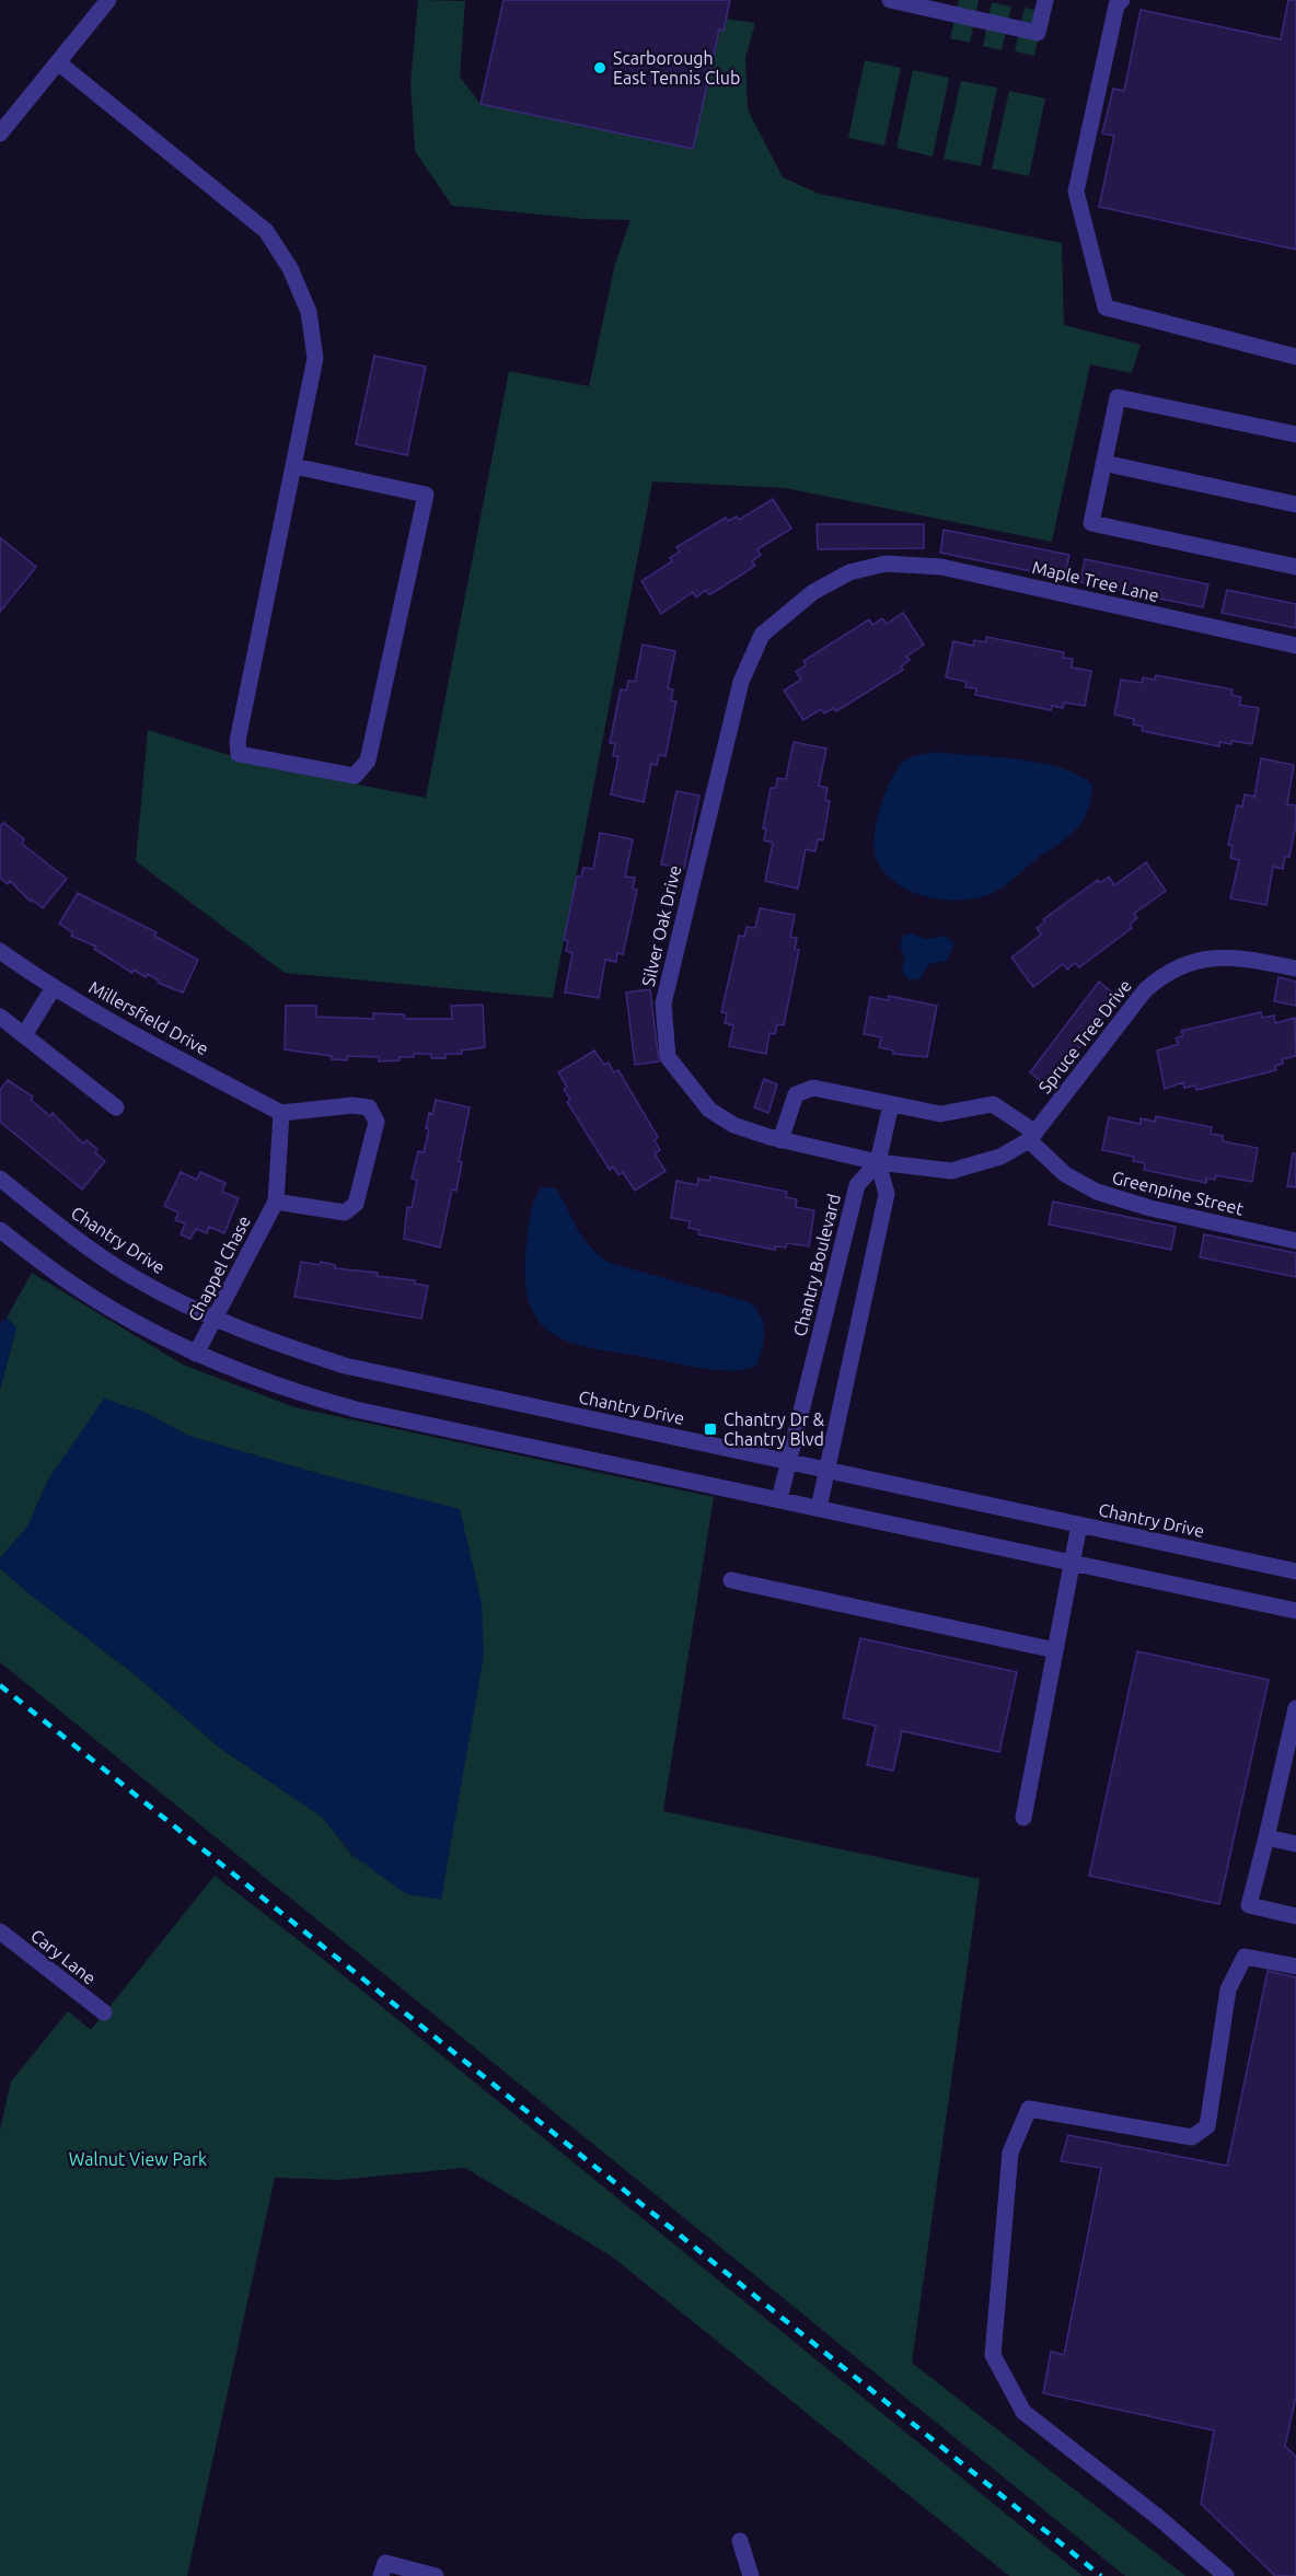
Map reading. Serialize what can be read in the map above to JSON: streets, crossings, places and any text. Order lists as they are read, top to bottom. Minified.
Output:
{"streets":{"street":["Maple Tree Lane","Silver Oak Drive","Millersfield Drive","Spruce Tree Drive","Greenpine Street","Chantry Drive","Chantry Boulevard","Chappel Chase","Cary Lane"]},"crossings":[["Maple Tree Lane","Silver Oak Drive"],["Silver Oak Drive","Spruce Tree Drive"],["Silver Oak Drive","Greenpine Street"],["Silver Oak Drive","Chantry Boulevard"],["Millersfield Drive","Chappel Chase"],["Spruce Tree Drive","Greenpine Street"],["Chantry Drive","Chantry Boulevard"],["Chantry Drive","Chappel Chase"]],"parks":["Walnut View Park"],"places":{"other":["Scarborough East Tennis Club"],"transit":["Chantry Dr & Chantry Blvd"]}}
